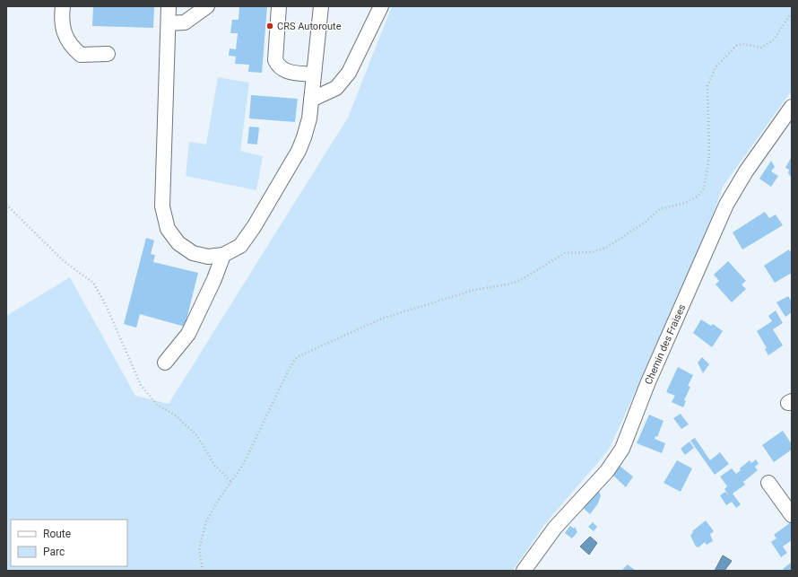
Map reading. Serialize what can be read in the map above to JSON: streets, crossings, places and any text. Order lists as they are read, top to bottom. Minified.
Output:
{"streets":{"street":["Chemin des Fraises"]},"places":["CRS Autoroute"],"legend":["Route","Parc"]}
